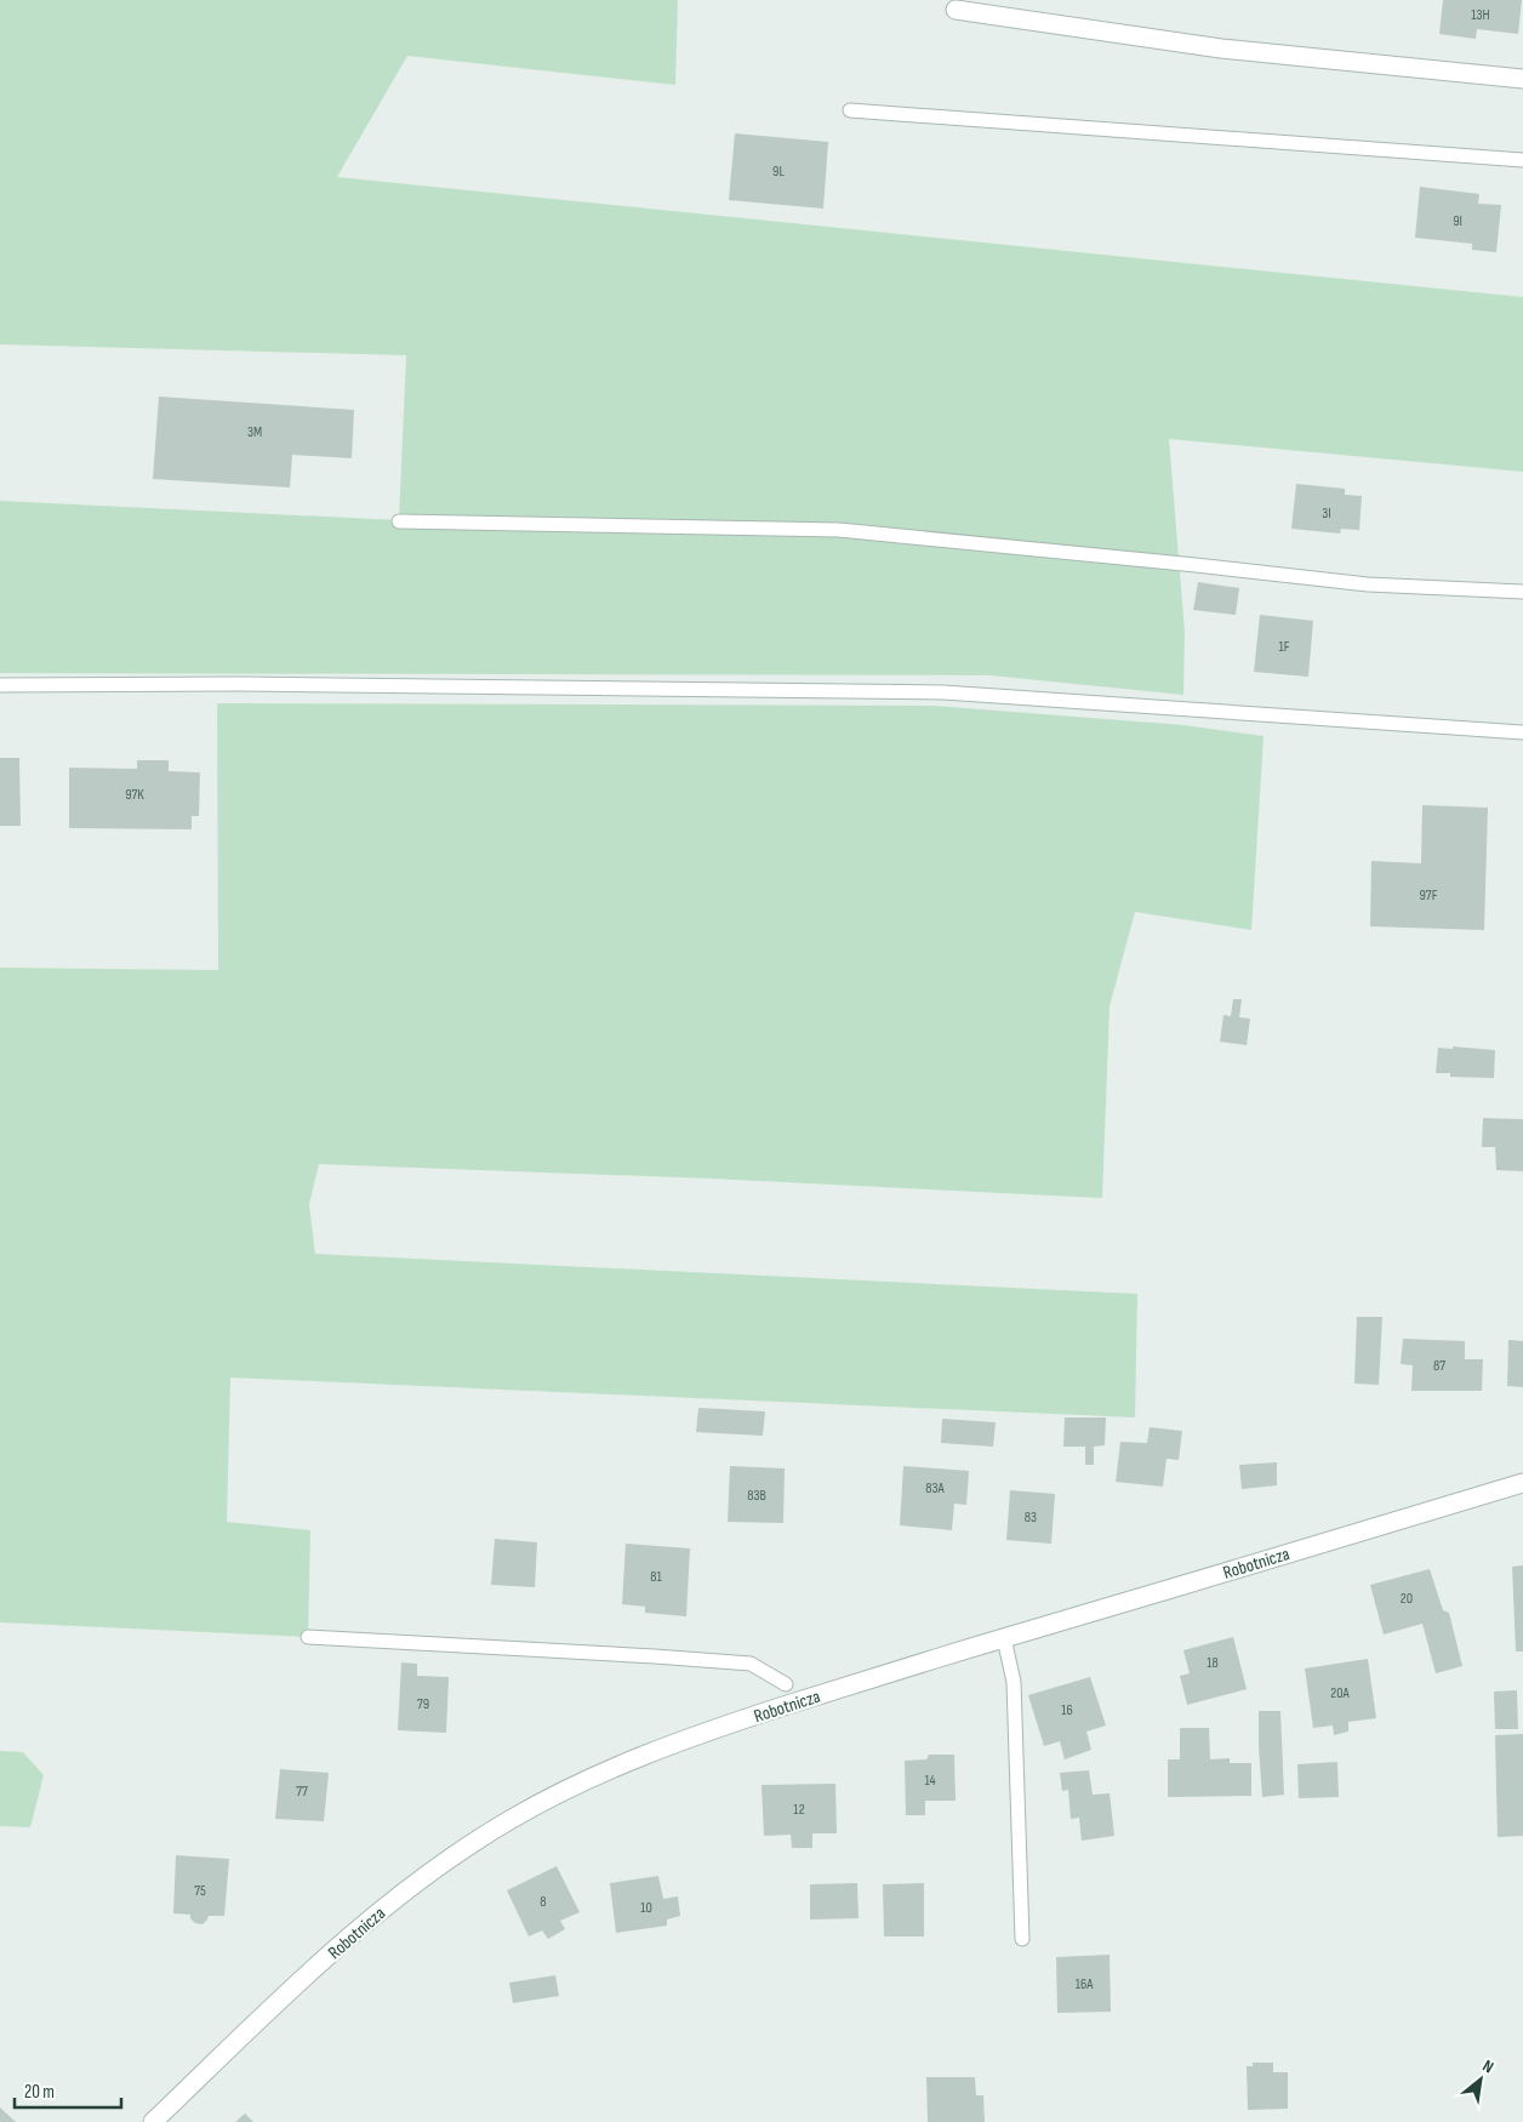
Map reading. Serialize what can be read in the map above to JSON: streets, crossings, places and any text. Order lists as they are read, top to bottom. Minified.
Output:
{"streets":{"street":["Robotnicza"]},"house_numbers":["13H","9L","9I","3M","3I","1F","97K","97F","87","83A","83B","83","81","20","18","20A","79","16","14","77","12","75","8","10","16A"],"scale_bar":"20 m","north":"top right"}
